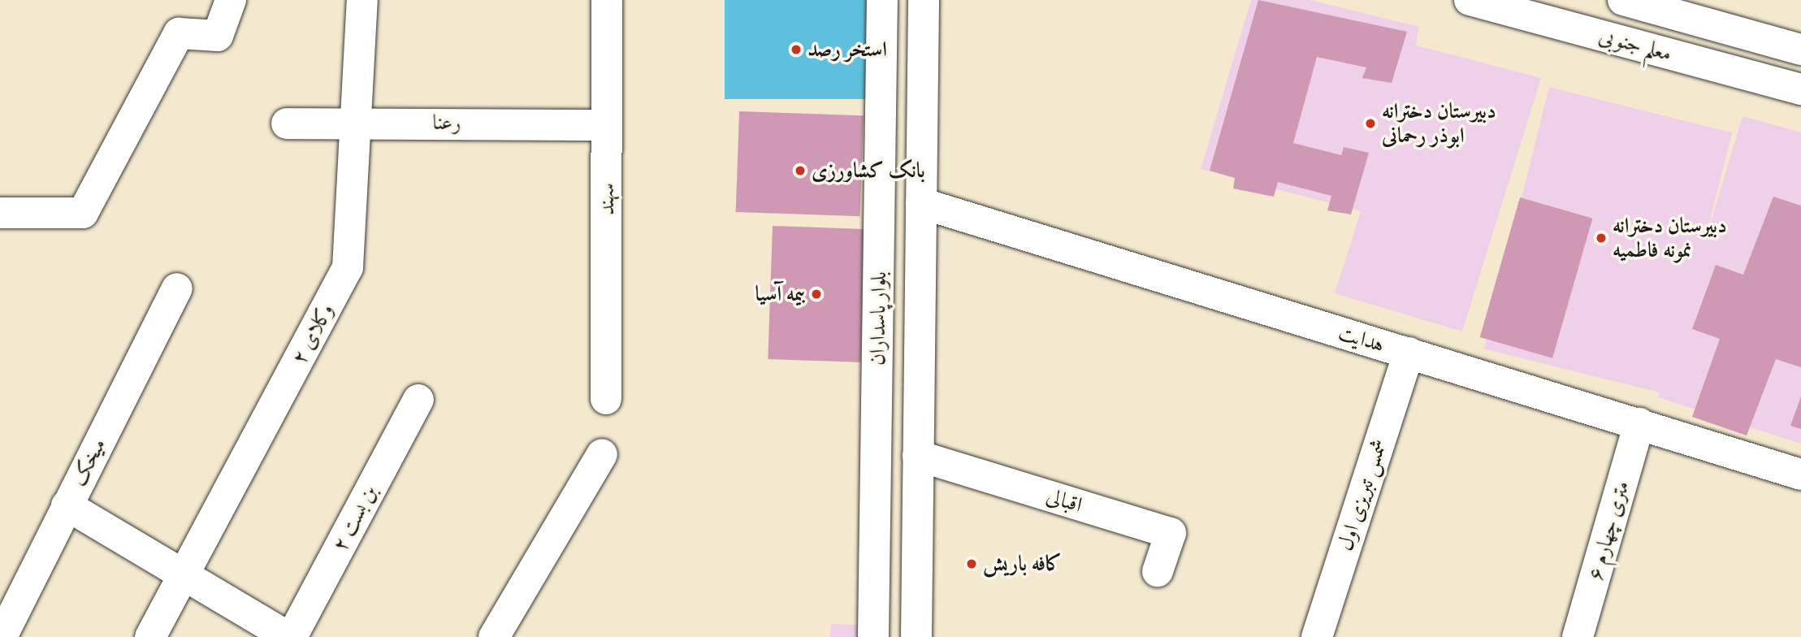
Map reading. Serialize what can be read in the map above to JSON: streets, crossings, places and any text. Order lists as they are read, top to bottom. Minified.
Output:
{"streets":{"street":["معلم جنوبی","رعنا","سهند","بلوار پاسداران","وکلای ۲","هدایت","میخک","شمس تبریزی اول","اقبالی","بن بست ۲","۶ متری چهارم"]},"crossings":[["رعنا","سهند"],["رعنا","وکلای ۲"],["بلوار پاسداران","هدایت"],["بلوار پاسداران","اقبالی"],["هدایت","شمس تبریزی اول"],["هدایت","۶ متری چهارم"]],"places":["استخر رصد","دبیرستان دخترانه ابوذر رحمانی","بانک کشاورزی","دبیرستان دخترانه نمونه فاطمیه","بیمه آسیا","کافه باریش"]}
